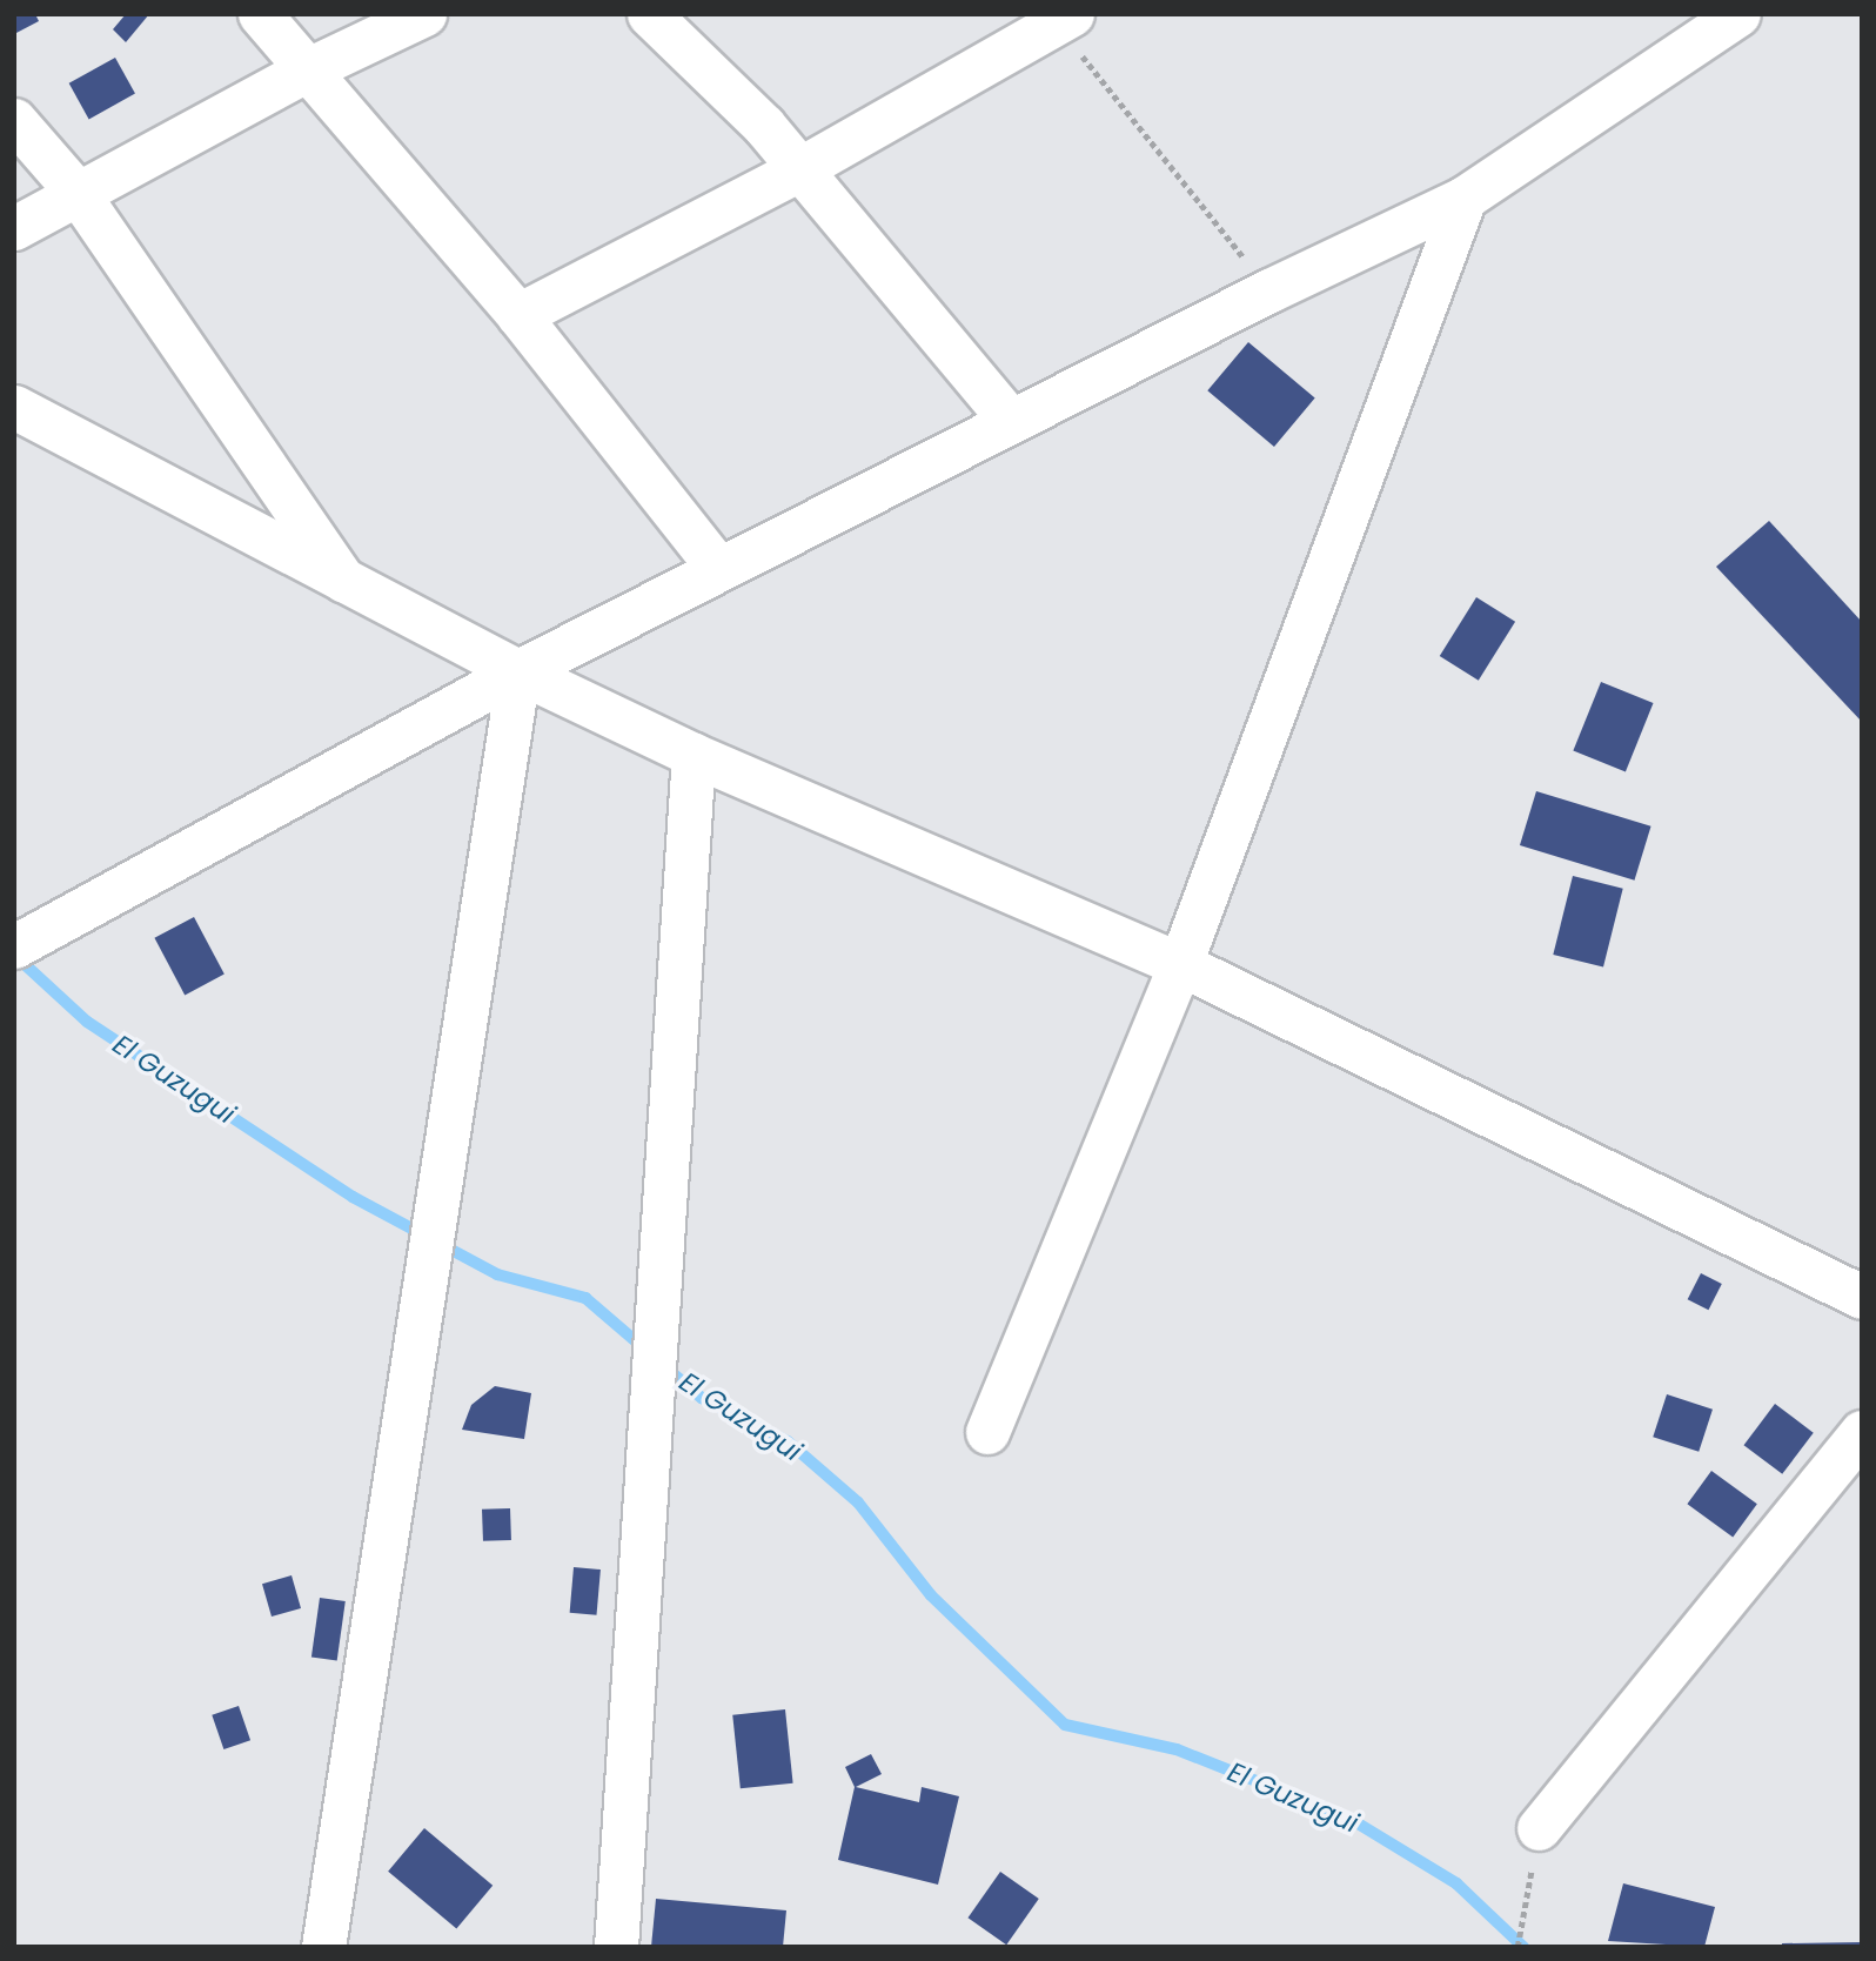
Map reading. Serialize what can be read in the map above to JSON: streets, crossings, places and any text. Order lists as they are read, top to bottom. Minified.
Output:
{"water":["El Guzugui"]}
